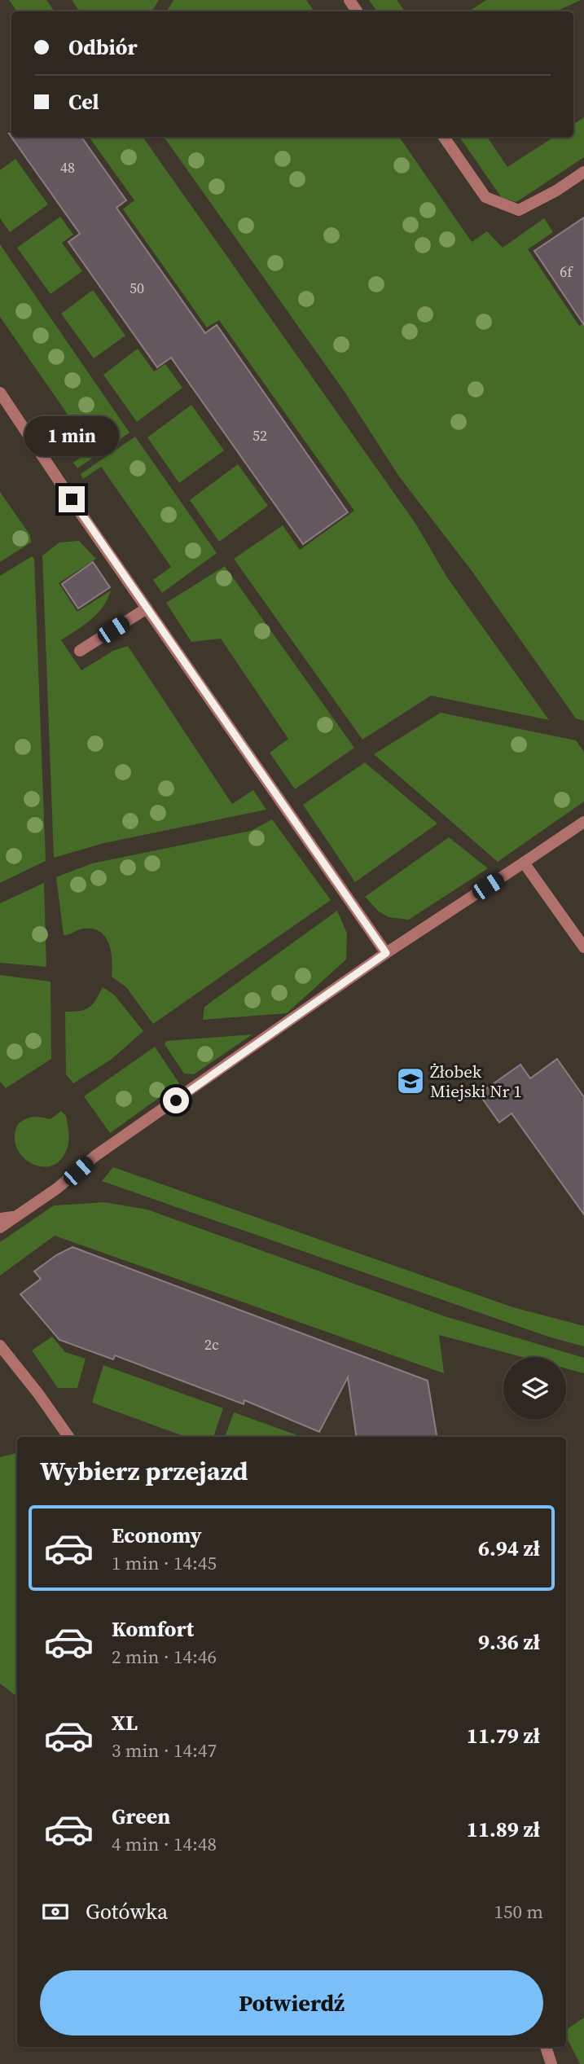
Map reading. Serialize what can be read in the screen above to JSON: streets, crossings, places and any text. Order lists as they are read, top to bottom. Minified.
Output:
{"places":{"school or university":["Żłobek Miejski Nr 1"]},"house_numbers":["48","6f","50","52","2c"],"page":{"banner":["Odbiór","Cel"],"bubble":"1 min","heading":"Wybierz przejazd","list":[{"name":"Economy","note":"1 min · 14:45","value":"6.94 zł"},{"name":"Komfort","note":"2 min · 14:46","value":"9.36 zł"},{"name":"XL","note":"3 min · 14:47","value":"11.79 zł"},{"name":"Green","note":"4 min · 14:48","value":"11.89 zł"}],"pay":["Gotówka","150 m"],"buttons":"Potwierdź"}}
